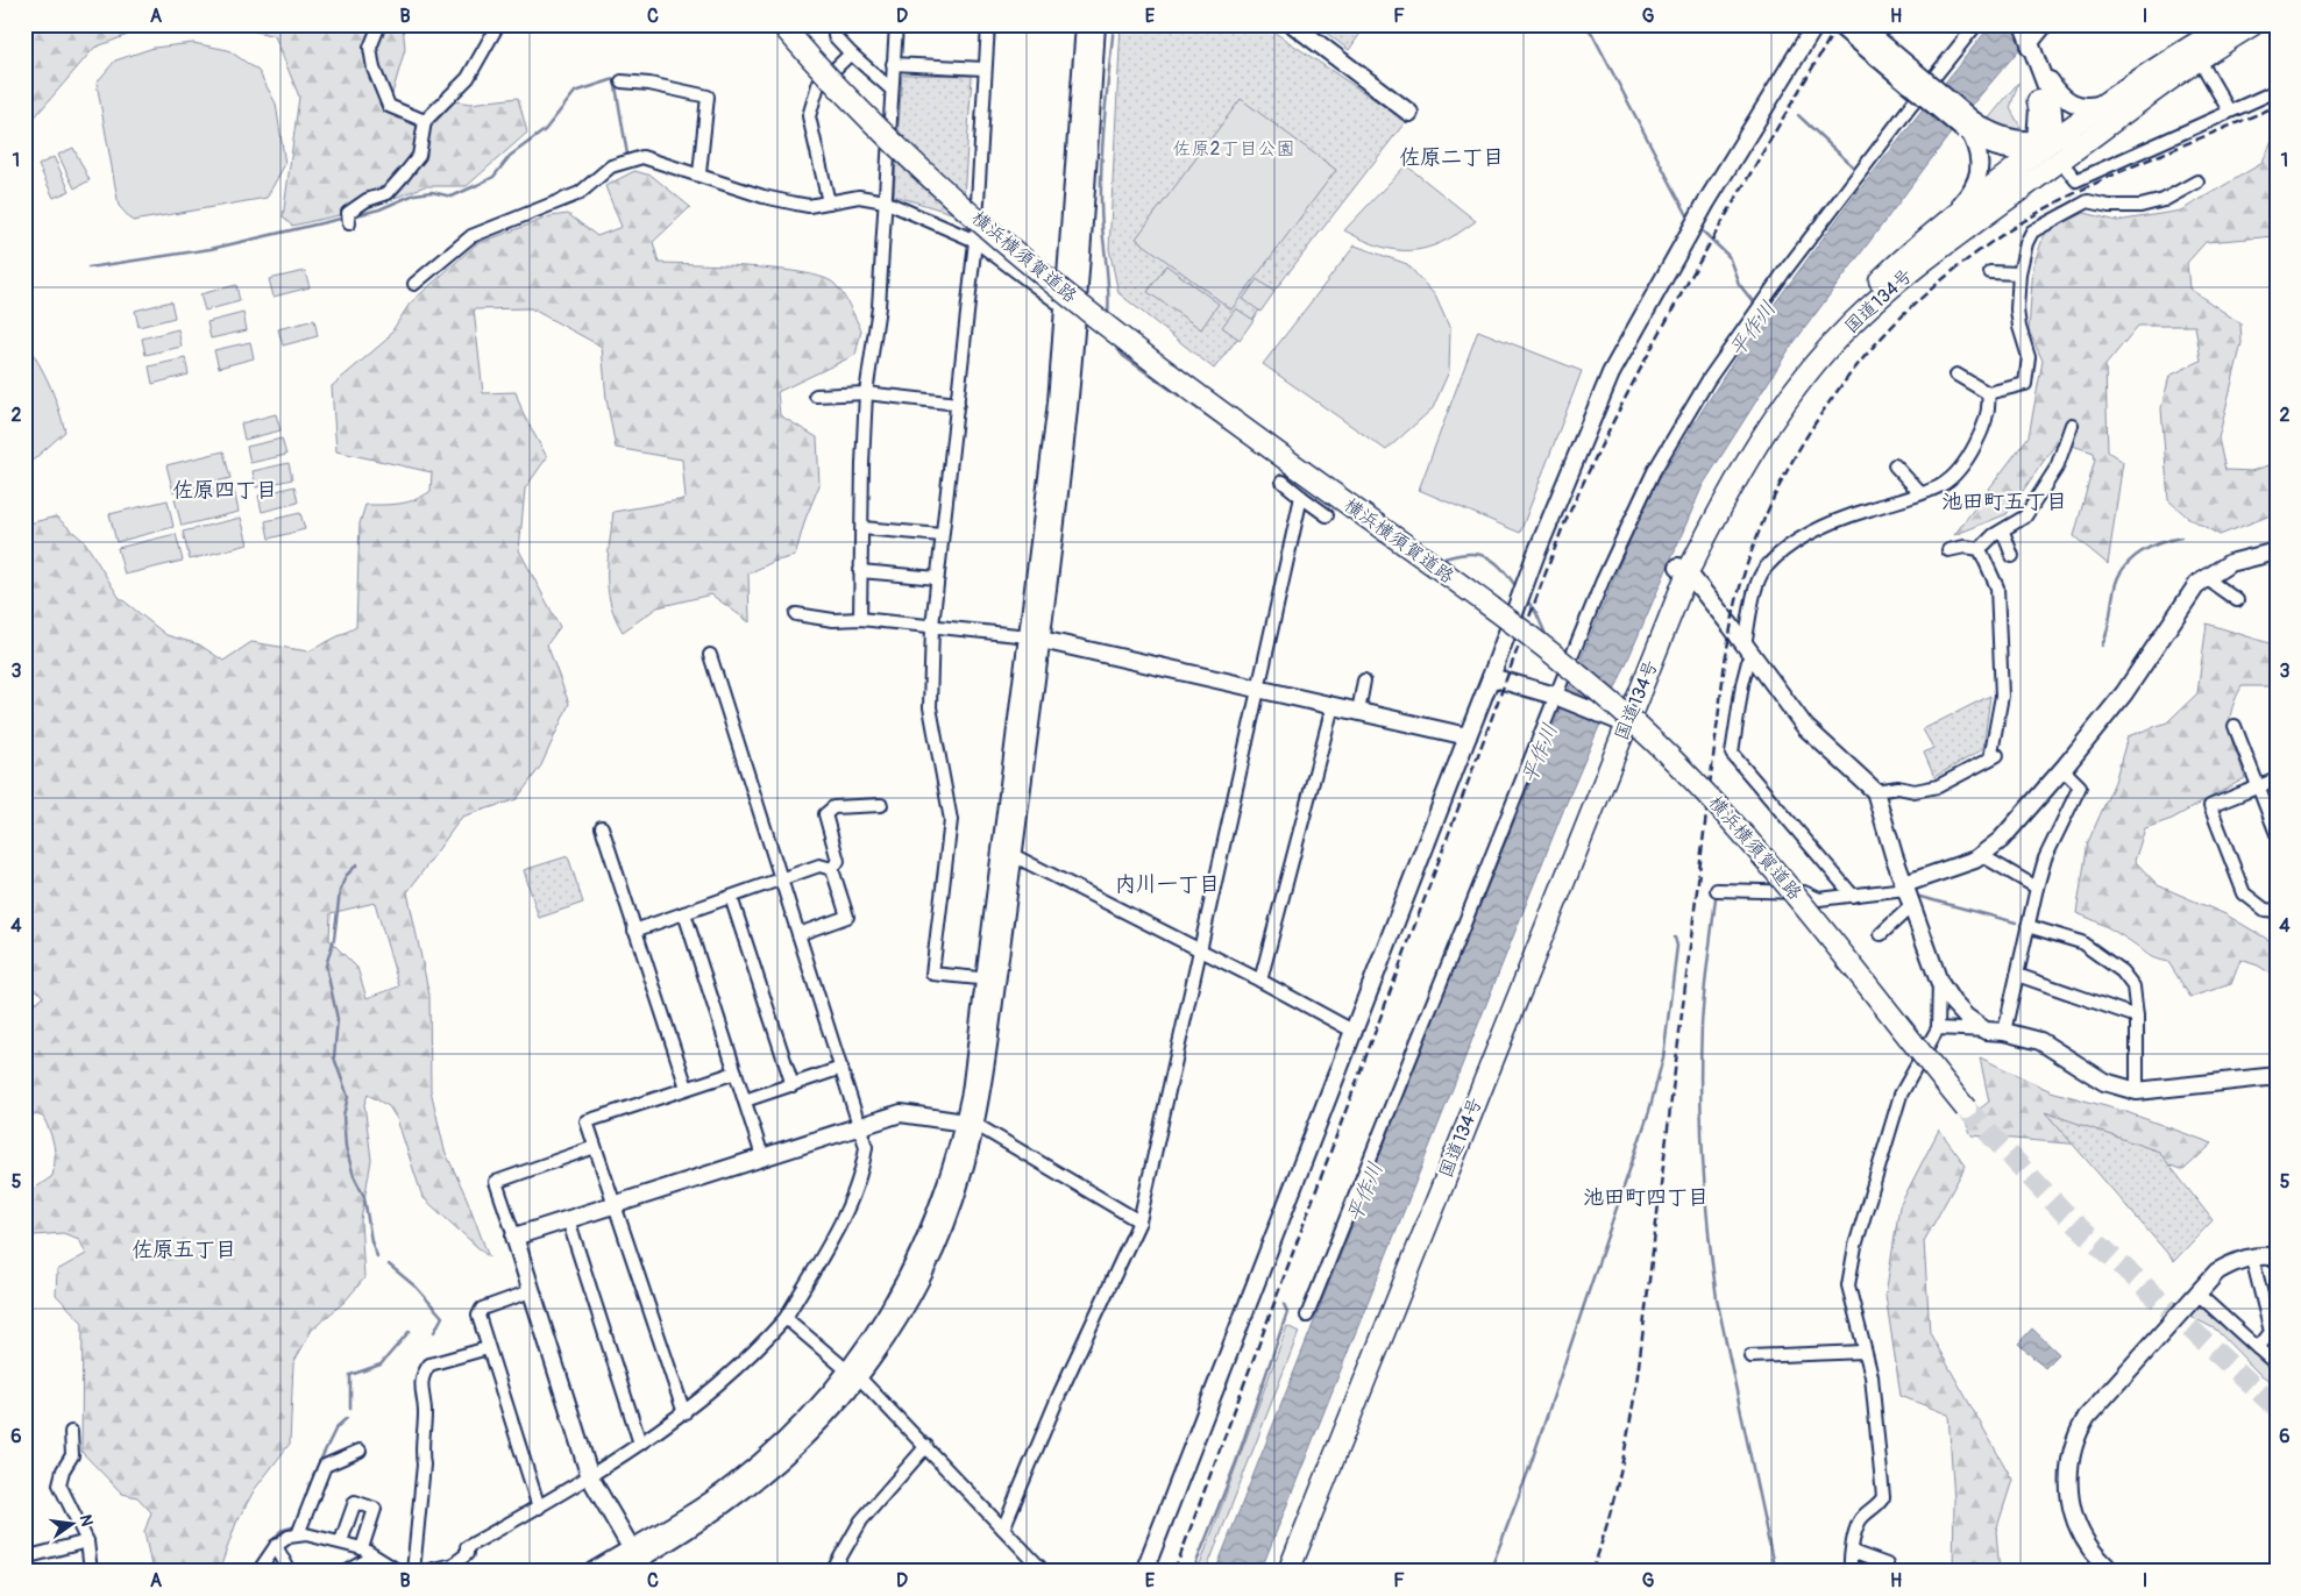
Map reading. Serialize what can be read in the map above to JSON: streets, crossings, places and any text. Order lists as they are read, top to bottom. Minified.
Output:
{"streets":{"highway":["横浜横須賀道路","国道134号"]},"districts":["佐原二丁目","佐原四丁目","池田町五丁目","内川一丁目","池田町四丁目","佐原五丁目"],"water":["平作川"],"parks":["佐原2丁目公園"],"north":"right","grid":{"columns":["A","B","C","D","E","F","G","H","I"],"rows":["1","2","3","4","5","6"]}}
